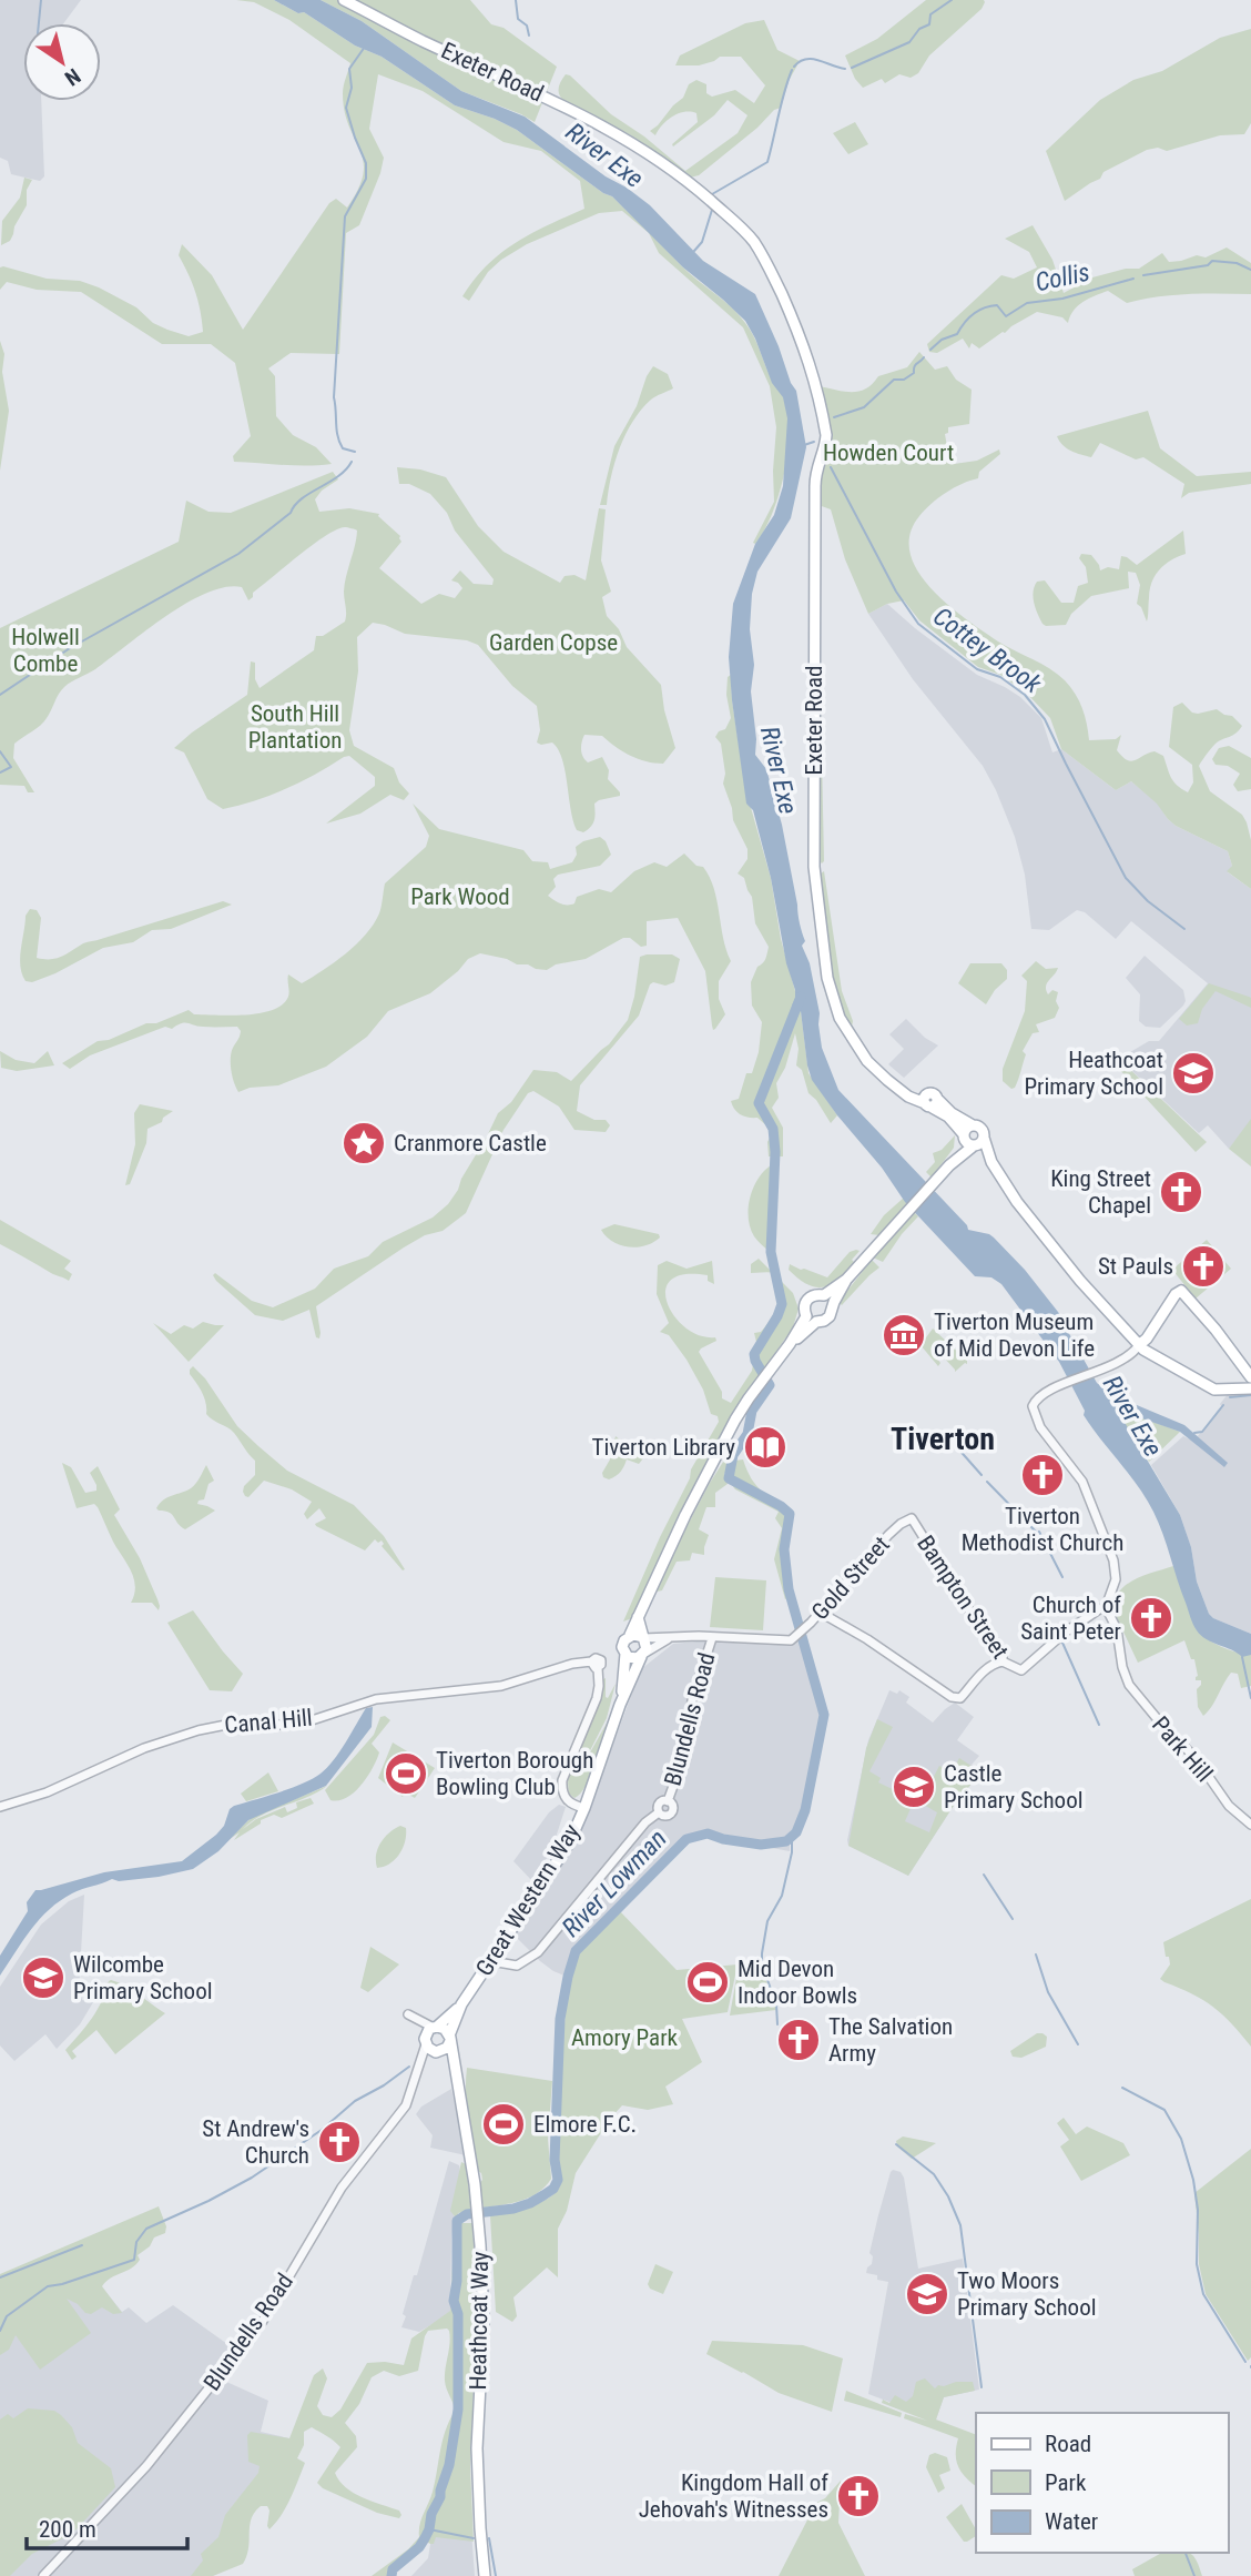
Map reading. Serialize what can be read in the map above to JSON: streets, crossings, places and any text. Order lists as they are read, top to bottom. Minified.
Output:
{"streets":{"main road":["Exeter Road","Great Western Way","Heathcoat Way"],"street":["Gold Street","Bampton Street","Blundells Road","Canal Hill","Park Hill"]},"crossings":[["Gold Street","Bampton Street"],["Gold Street","Blundells Road"],["Bampton Street","Park Hill"],["Blundells Road","Great Western Way"],["Blundells Road","Heathcoat Way"],["Canal Hill","Great Western Way"],["Great Western Way","Heathcoat Way"]],"districts":["Tiverton"],"water":["River Exe","Collis","Cottey Brook","River Lowman"],"parks":["Howden Court","Holwell Combe","Garden Copse","South Hill Plantation","Park Wood","Amory Park"],"places":{"school or university":["Heathcoat Primary School","Castle Primary School","Wilcombe Primary School","Two Moors Primary School"],"place":["Cranmore Castle"],"church":["King Street Chapel","St Pauls","Tiverton Methodist Church","Church of Saint Peter","The Salvation Army","St Andrew's Church","Kingdom Hall of Jehovah's Witnesses"],"museum":["Tiverton Museum of Mid Devon Life"],"library":["Tiverton Library"],"sports":["Tiverton Borough Bowling Club","Mid Devon Indoor Bowls","Elmore F.C."]},"legend":["Road","Park","Water"],"scale_bar":"200 m","north":"bottom right"}
